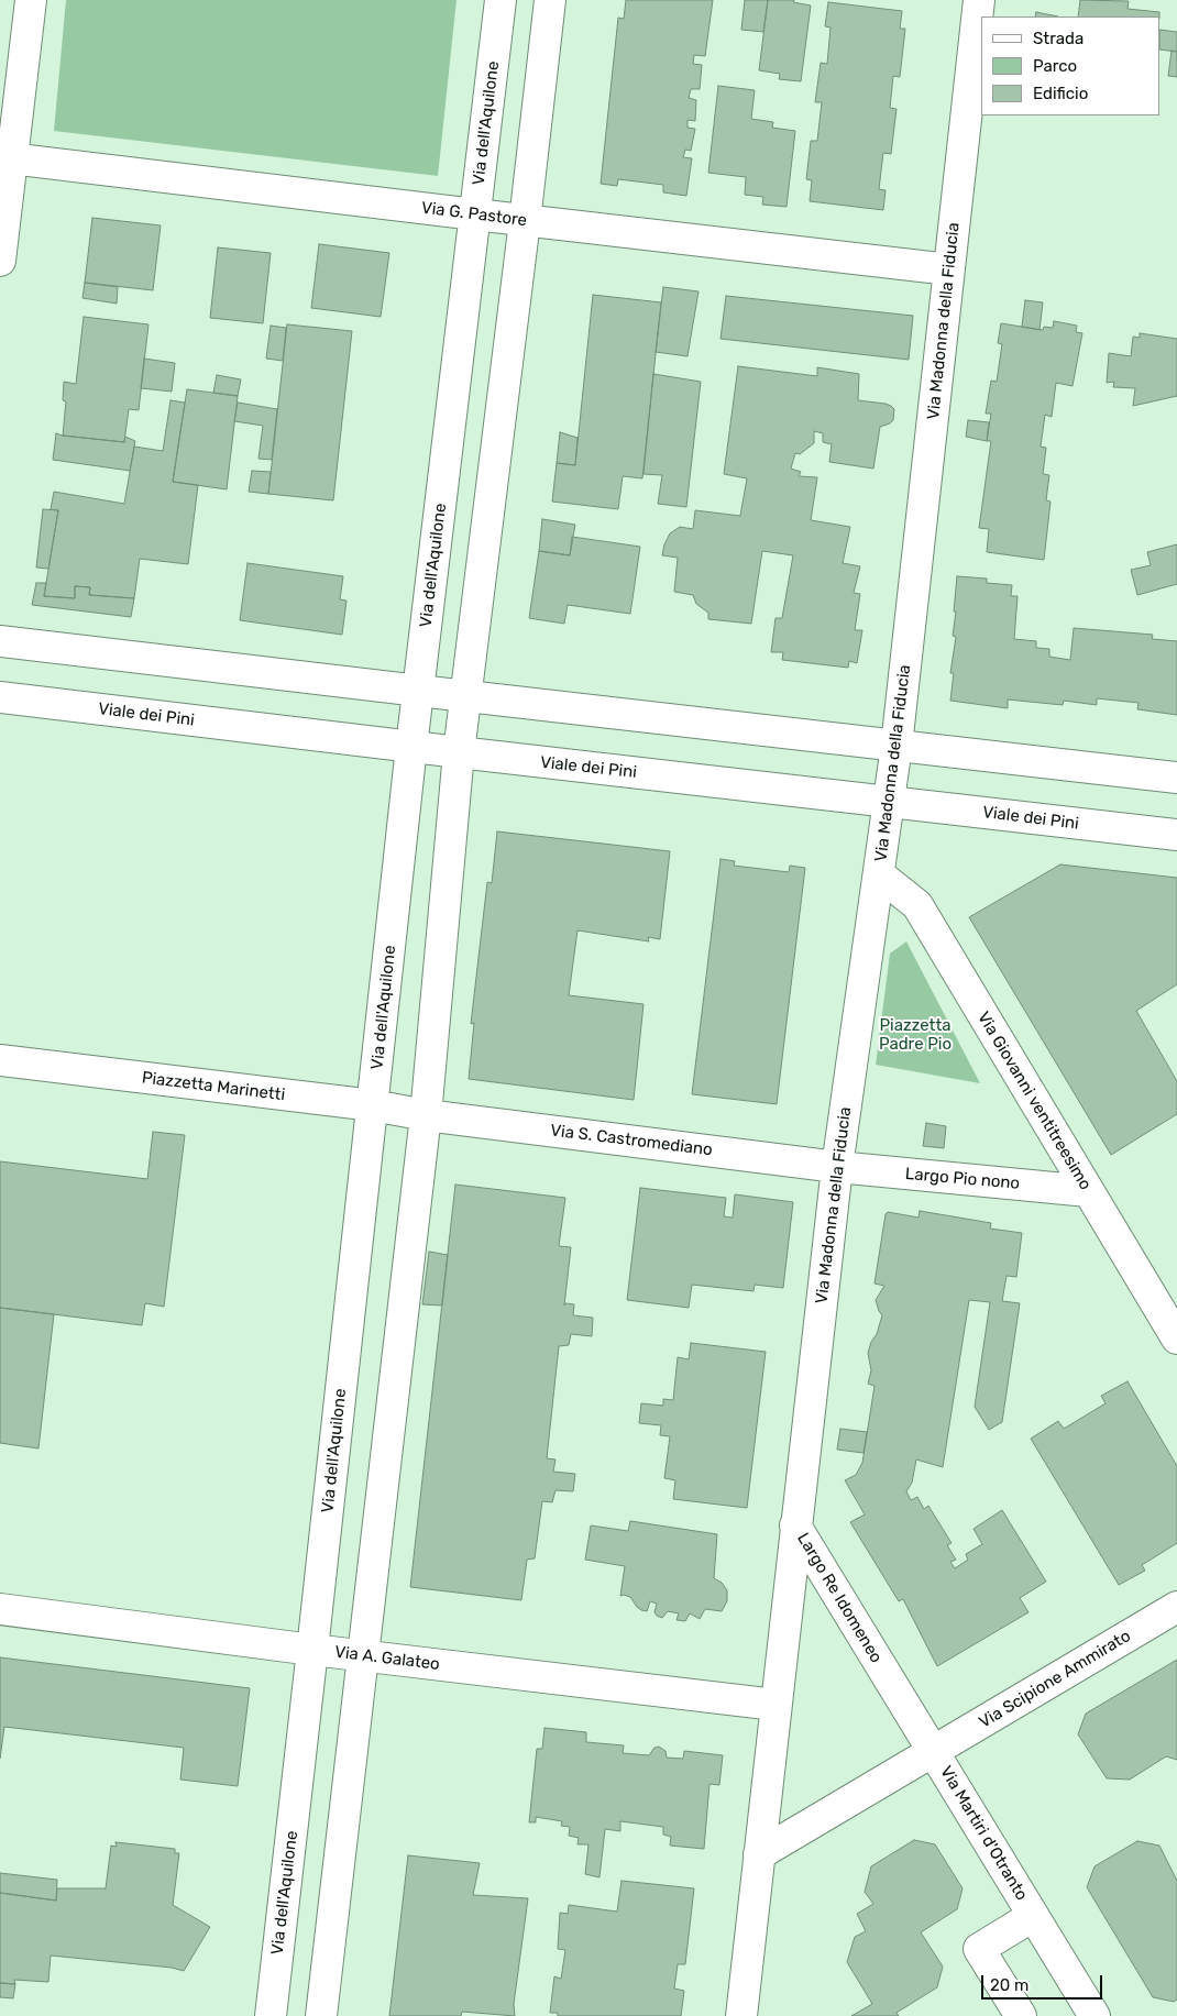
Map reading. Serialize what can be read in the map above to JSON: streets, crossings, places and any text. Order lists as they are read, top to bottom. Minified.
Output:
{"streets":{"street":["Via dell'Aquilone","Via G. Pastore","Via Madonna della Fiducia","Viale dei Pini","Piazzetta Marinetti","Via Giovanni ventitreesimo","Via S. Castromediano","Largo Pio nono","Largo Re Idomeneo","Via A. Galateo","Via Scipione Ammirato","Via Martiri d'Otranto"]},"crossings":[["Via dell'Aquilone","Via G. Pastore"],["Via dell'Aquilone","Viale dei Pini"],["Via dell'Aquilone","Piazzetta Marinetti"],["Via dell'Aquilone","Via A. Galateo"],["Via G. Pastore","Via Madonna della Fiducia"],["Via Madonna della Fiducia","Viale dei Pini"],["Via Madonna della Fiducia","Via Giovanni ventitreesimo"],["Via Madonna della Fiducia","Via S. Castromediano"],["Via Madonna della Fiducia","Largo Pio nono"],["Via Madonna della Fiducia","Largo Re Idomeneo"],["Piazzetta Marinetti","Via S. Castromediano"],["Via Giovanni ventitreesimo","Largo Pio nono"],["Via S. Castromediano","Largo Pio nono"],["Largo Re Idomeneo","Via A. Galateo"],["Largo Re Idomeneo","Via Scipione Ammirato"],["Largo Re Idomeneo","Via Martiri d'Otranto"],["Via Scipione Ammirato","Via Martiri d'Otranto"]],"parks":["Piazzetta Padre Pio"],"legend":["Strada","Parco","Edificio"],"scale_bar":"20 m"}
